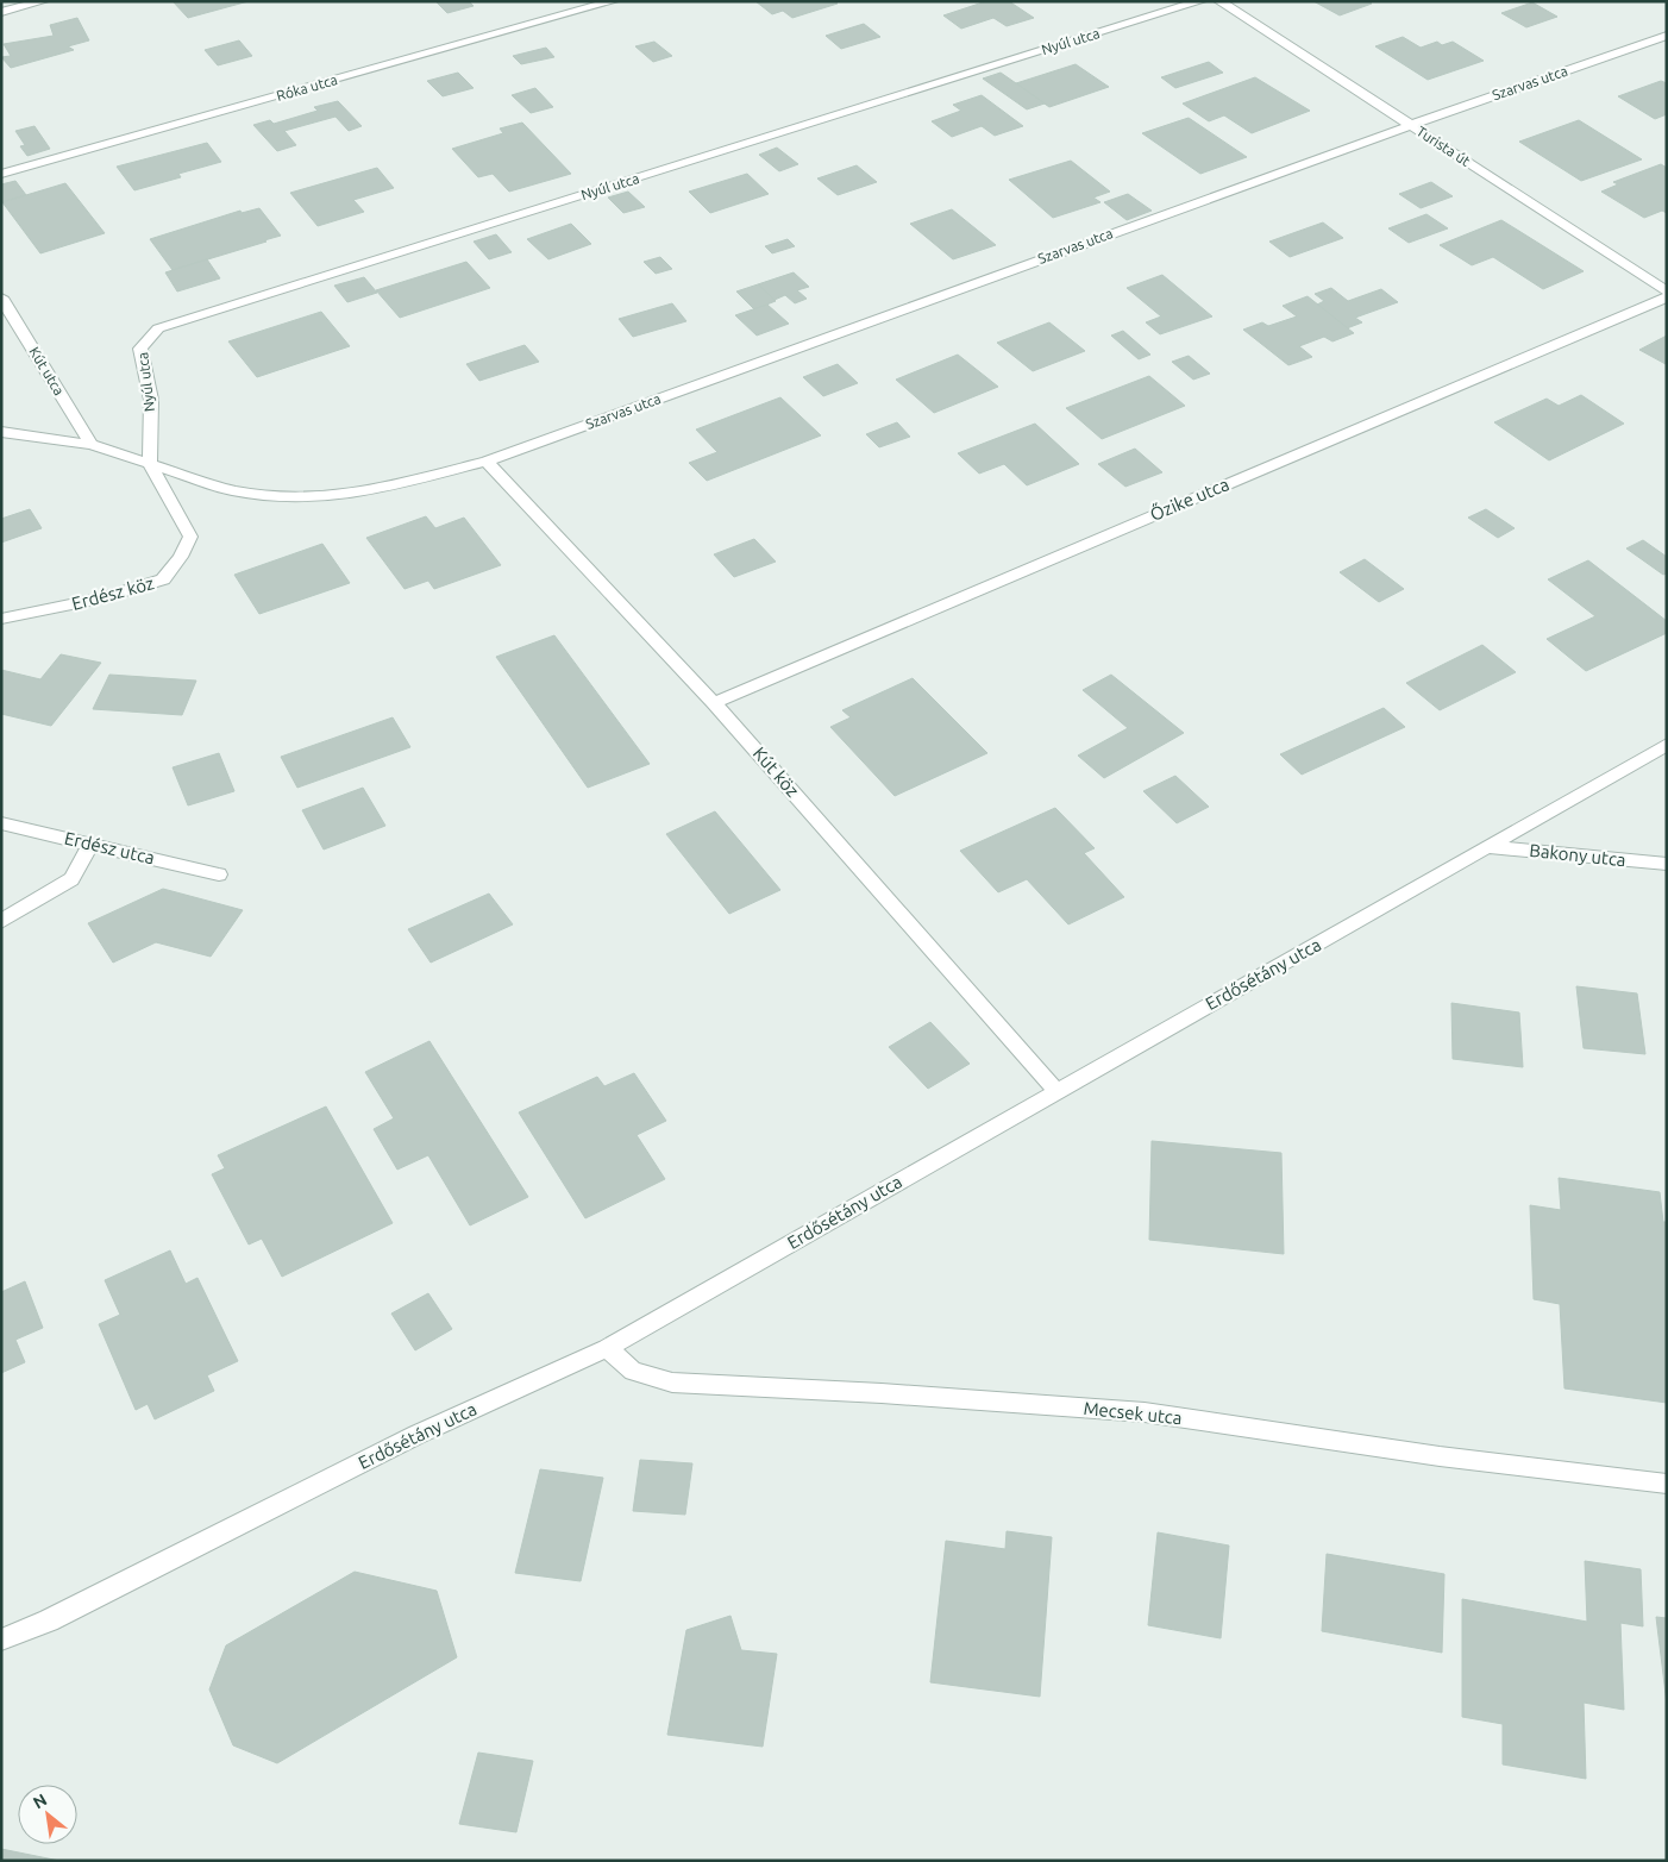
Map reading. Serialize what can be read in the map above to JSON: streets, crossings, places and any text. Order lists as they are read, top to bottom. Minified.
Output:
{"streets":{"street":["Nyúl utca","Szarvas utca","Róka utca","Turista út","Kút utca","Őzike utca","Erdész köz","Kút köz","Erdész utca","Bakony utca","Erdősétány utca","Mecsek utca"]},"crossings":[["Nyúl utca","Szarvas utca"],["Nyúl utca","Erdész köz"],["Szarvas utca","Turista út"],["Szarvas utca","Kút utca"],["Szarvas utca","Erdész köz"],["Szarvas utca","Kút köz"],["Őzike utca","Kút köz"],["Kút köz","Erdősétány utca"],["Bakony utca","Erdősétány utca"],["Erdősétány utca","Mecsek utca"]],"north":"top left"}
